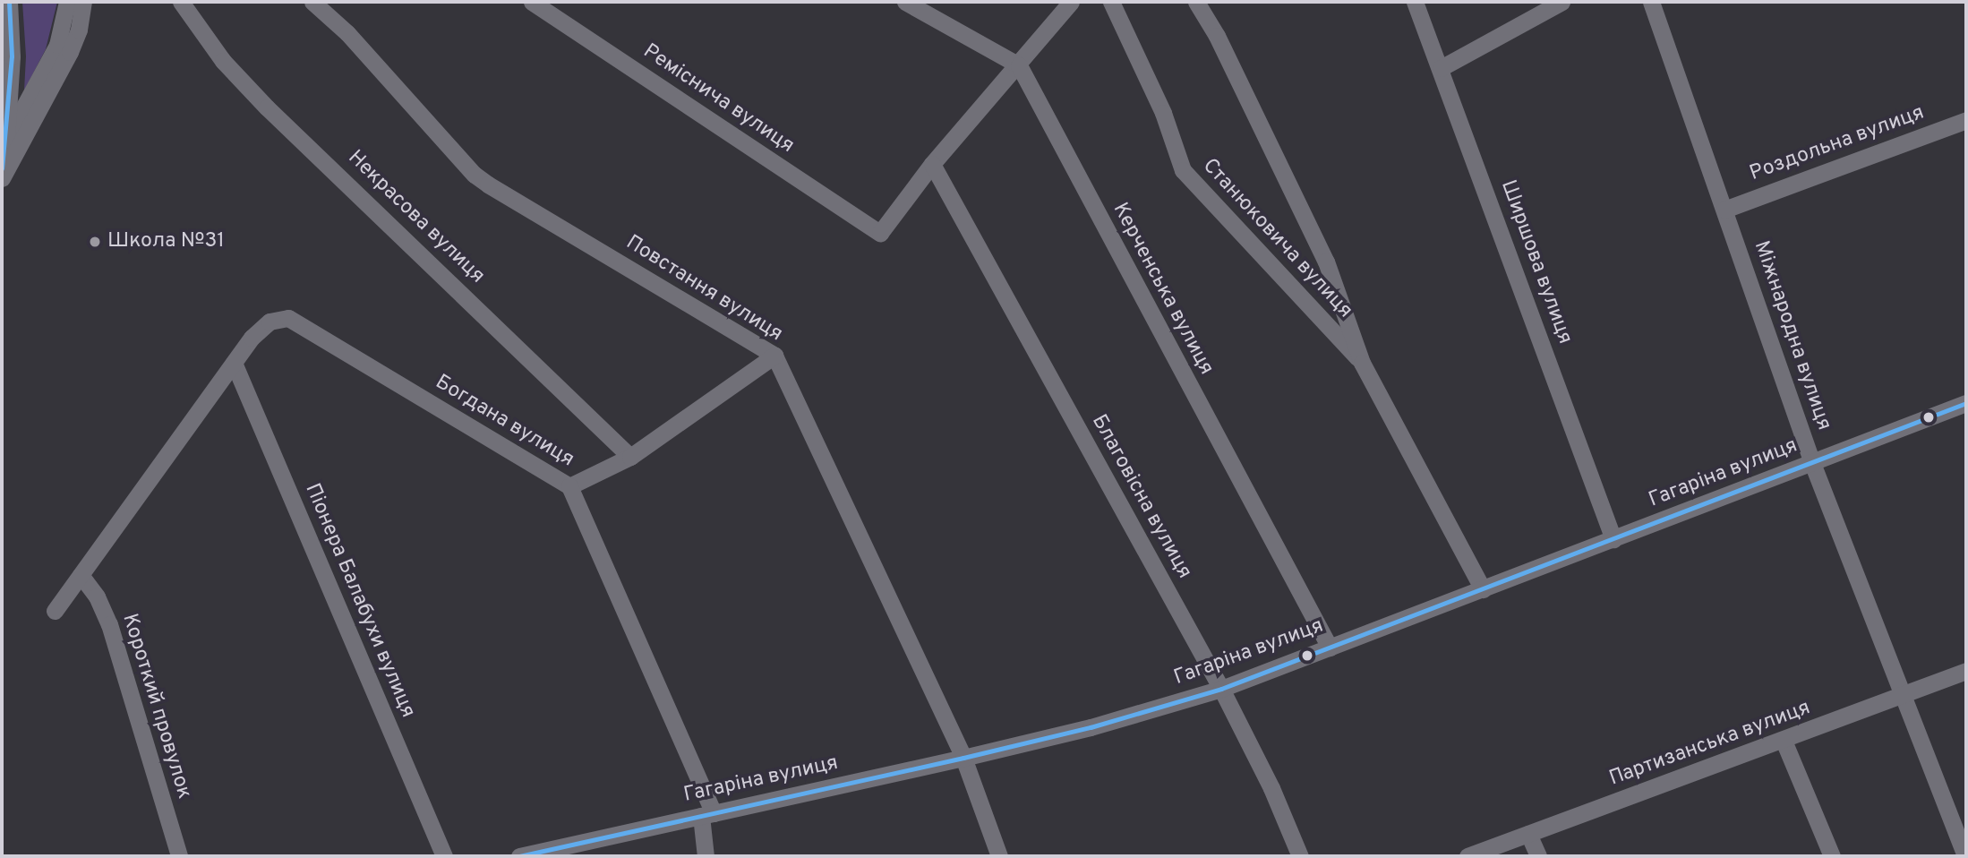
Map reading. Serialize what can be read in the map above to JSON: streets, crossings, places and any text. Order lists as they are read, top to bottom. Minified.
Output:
{"streets":{"street":["Реміснича вулиця","Роздольна вулиця","Некрасова вулиця","Станюковича вулиця","Ширшова вулиця","Повстання вулиця","Керченська вулиця","Міжнародна вулиця","Богдана вулиця","Гагаріна вулиця","Благовісна вулиця","Піонера Балабухи вулиця","Короткий провулок","Партизанська вулиця"]},"crossings":[["Реміснича вулиця","Благовісна вулиця"],["Роздольна вулиця","Міжнародна вулиця"],["Станюковича вулиця","Гагаріна вулиця"],["Ширшова вулиця","Гагаріна вулиця"],["Повстання вулиця","Гагаріна вулиця"],["Керченська вулиця","Гагаріна вулиця"],["Міжнародна вулиця","Гагаріна вулиця"],["Міжнародна вулиця","Партизанська вулиця"],["Богдана вулиця","Гагаріна вулиця"],["Богдана вулиця","Піонера Балабухи вулиця"],["Гагаріна вулиця","Благовісна вулиця"]],"places":["Школа №31"]}
